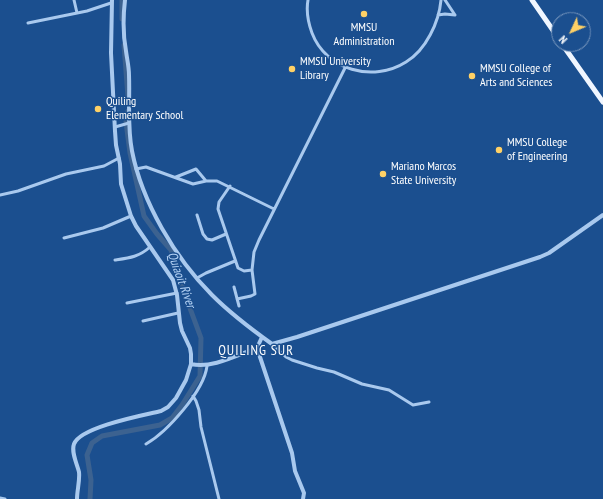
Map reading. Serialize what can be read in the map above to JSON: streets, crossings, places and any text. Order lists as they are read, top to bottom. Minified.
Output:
{"districts":["QUILING SUR"],"water":["Quiaoit River"],"places":["MMSU Administration","MMSU University Library","MMSU College of Arts and Sciences","Quiling Elementary School","MMSU College of Engineering","Mariano Marcos State University"],"north":"bottom left"}
